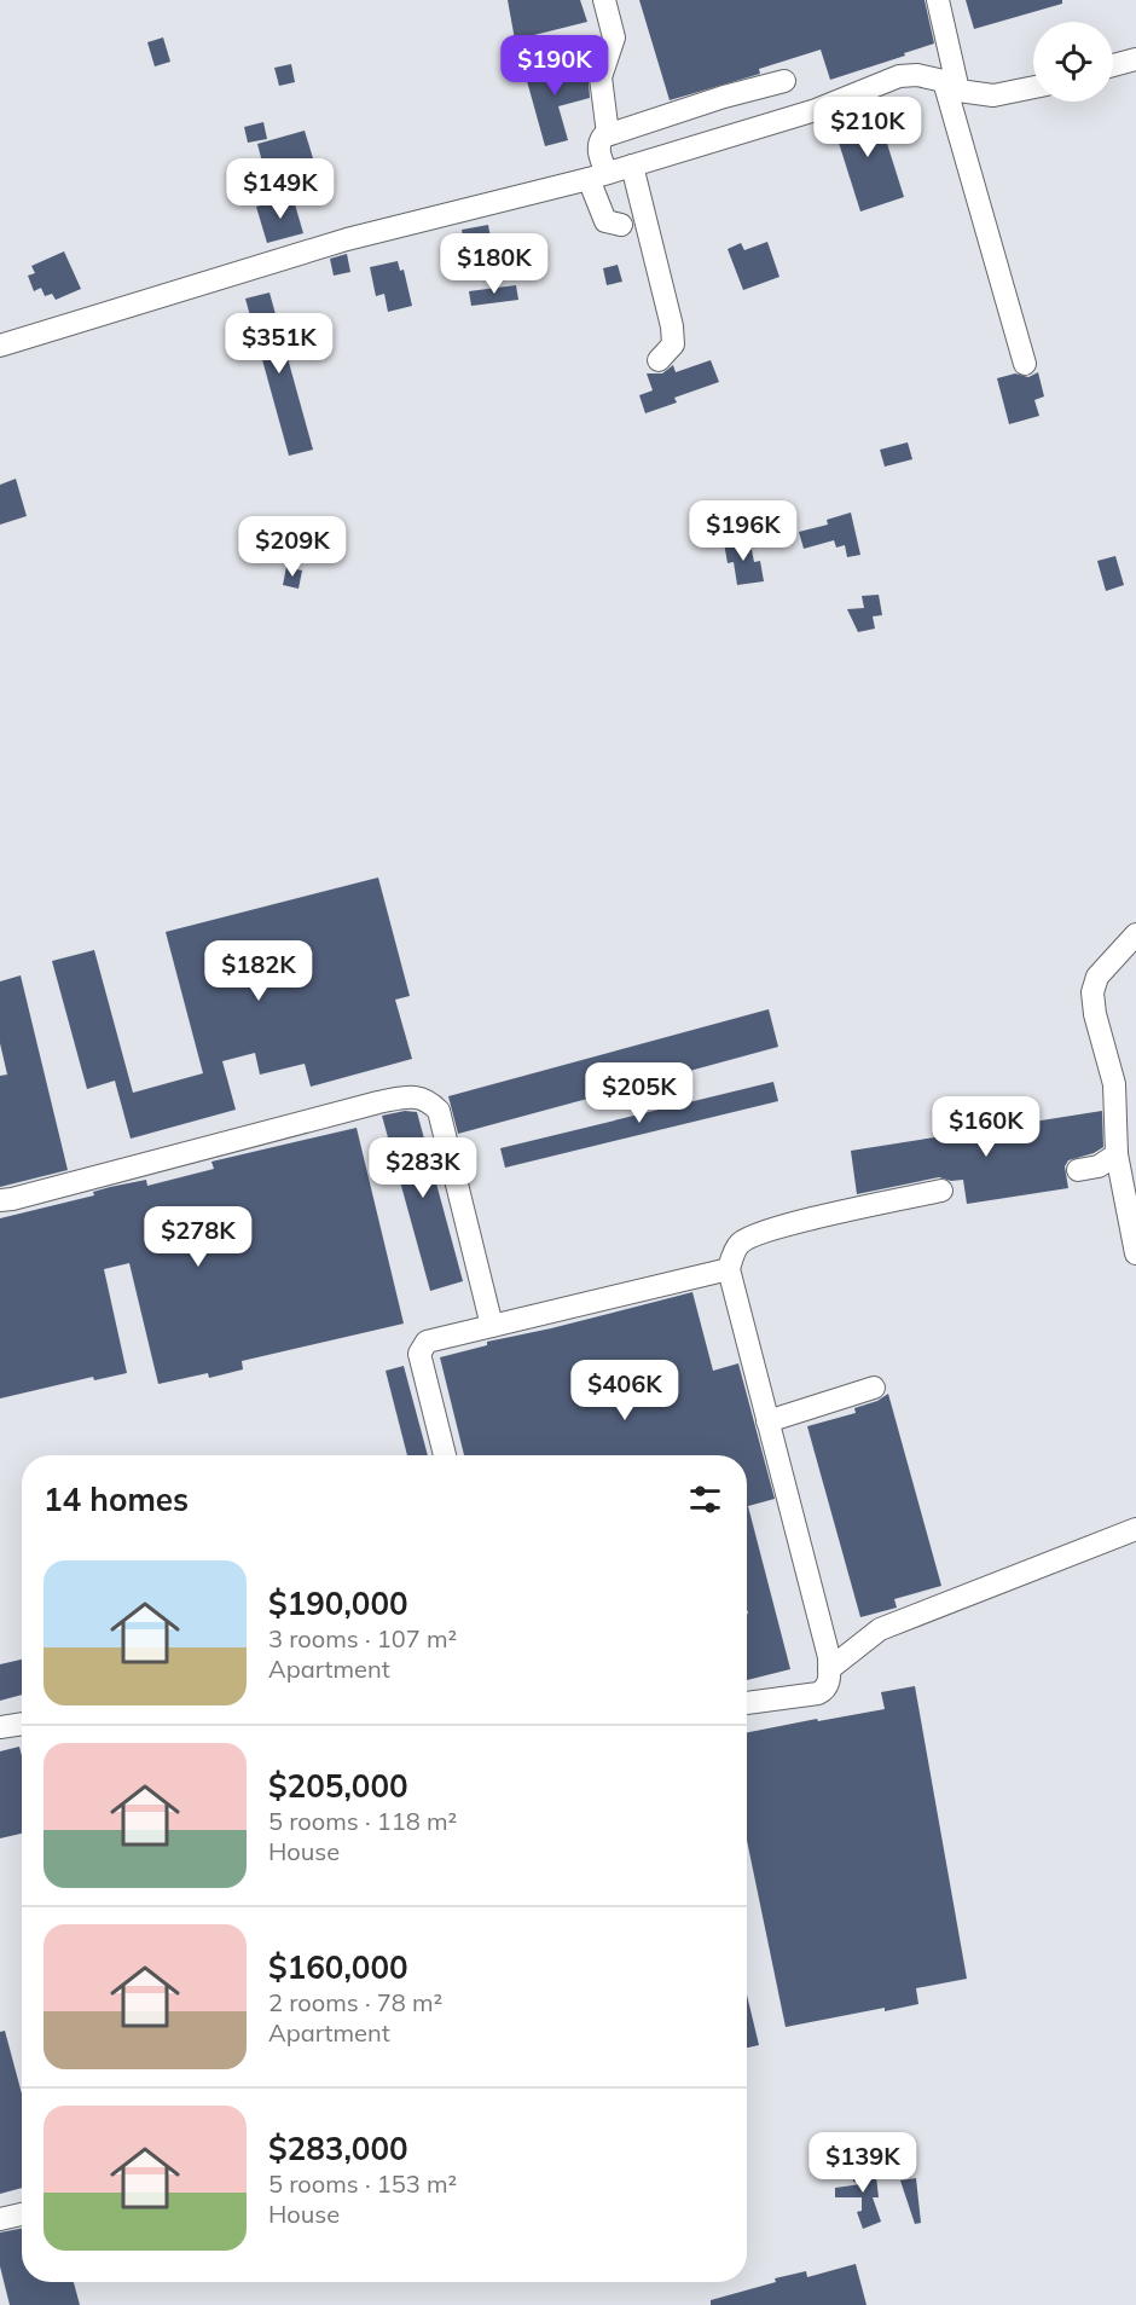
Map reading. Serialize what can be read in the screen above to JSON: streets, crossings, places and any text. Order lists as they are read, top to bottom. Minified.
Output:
{"page":{"price":["$190K","$210K","$149K","$180K","$351K","$196K","$209K","$182K","$205K","$160K","$283K","$278K","$406K","$139K"],"heading":"14 homes","list":[{"name":"$190,000","note":"3 rooms · 107 m² · Apartment"},{"name":"$205,000","note":"5 rooms · 118 m² · House"},{"name":"$160,000","note":"2 rooms · 78 m² · Apartment"},{"name":"$283,000","note":"5 rooms · 153 m² · House"}]}}
